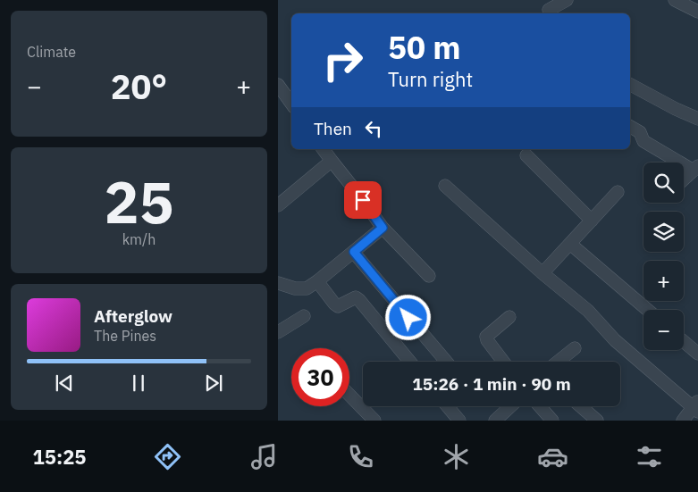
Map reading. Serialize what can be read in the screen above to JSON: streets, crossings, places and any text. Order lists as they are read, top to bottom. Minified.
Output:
{"page":{"tile":["Climate",["25","km/h"]],"turn":["50 m","Turn right"],"heat":["−","20°","+"],"then":"Then","map_buttons":["+","−"],"song":["Afterglow","The Pines"],"limit":"30","trip":"15:26 · 1 min · 90 m","tabs":"15:25"}}
